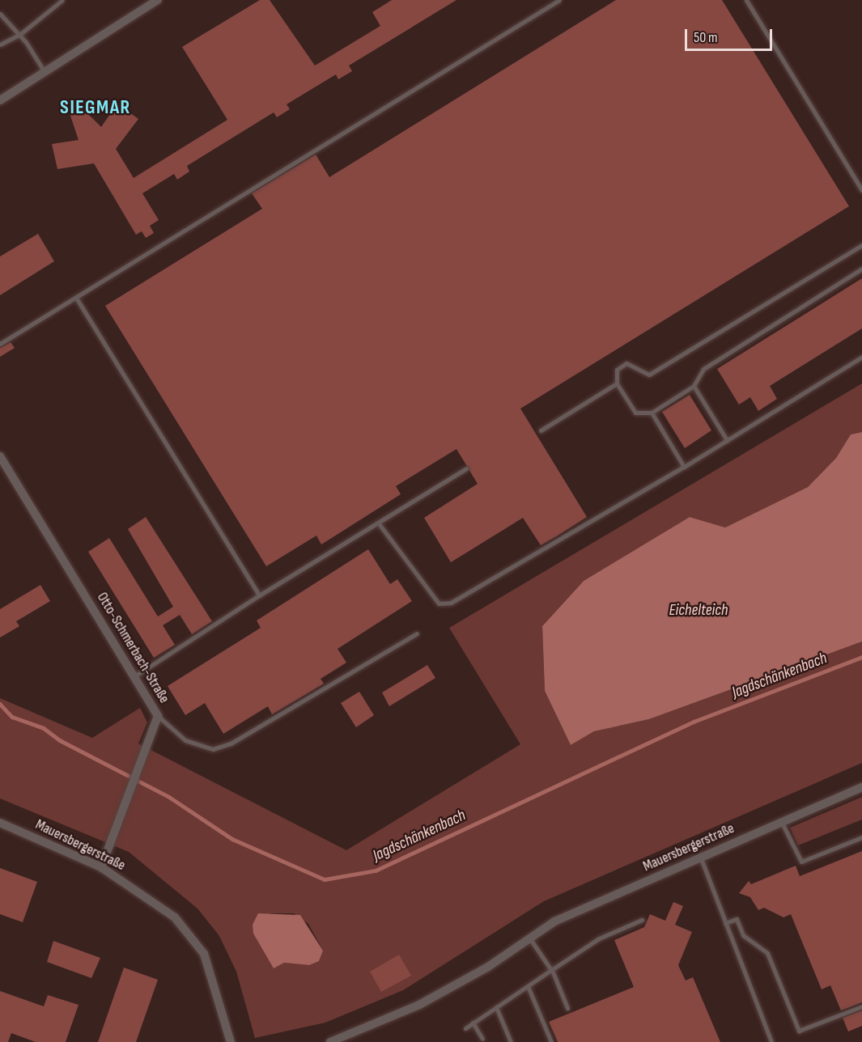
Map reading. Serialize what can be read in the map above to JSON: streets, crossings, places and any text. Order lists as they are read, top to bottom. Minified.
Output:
{"streets":{"street":["Otto-Schmerbach-Straße","Mauersbergerstraße"]},"crossings":[["Otto-Schmerbach-Straße","Mauersbergerstraße"]],"districts":["SIEGMAR"],"water":["Eichelteich","Jagdschänkenbach"],"scale_bar":"50 m"}
